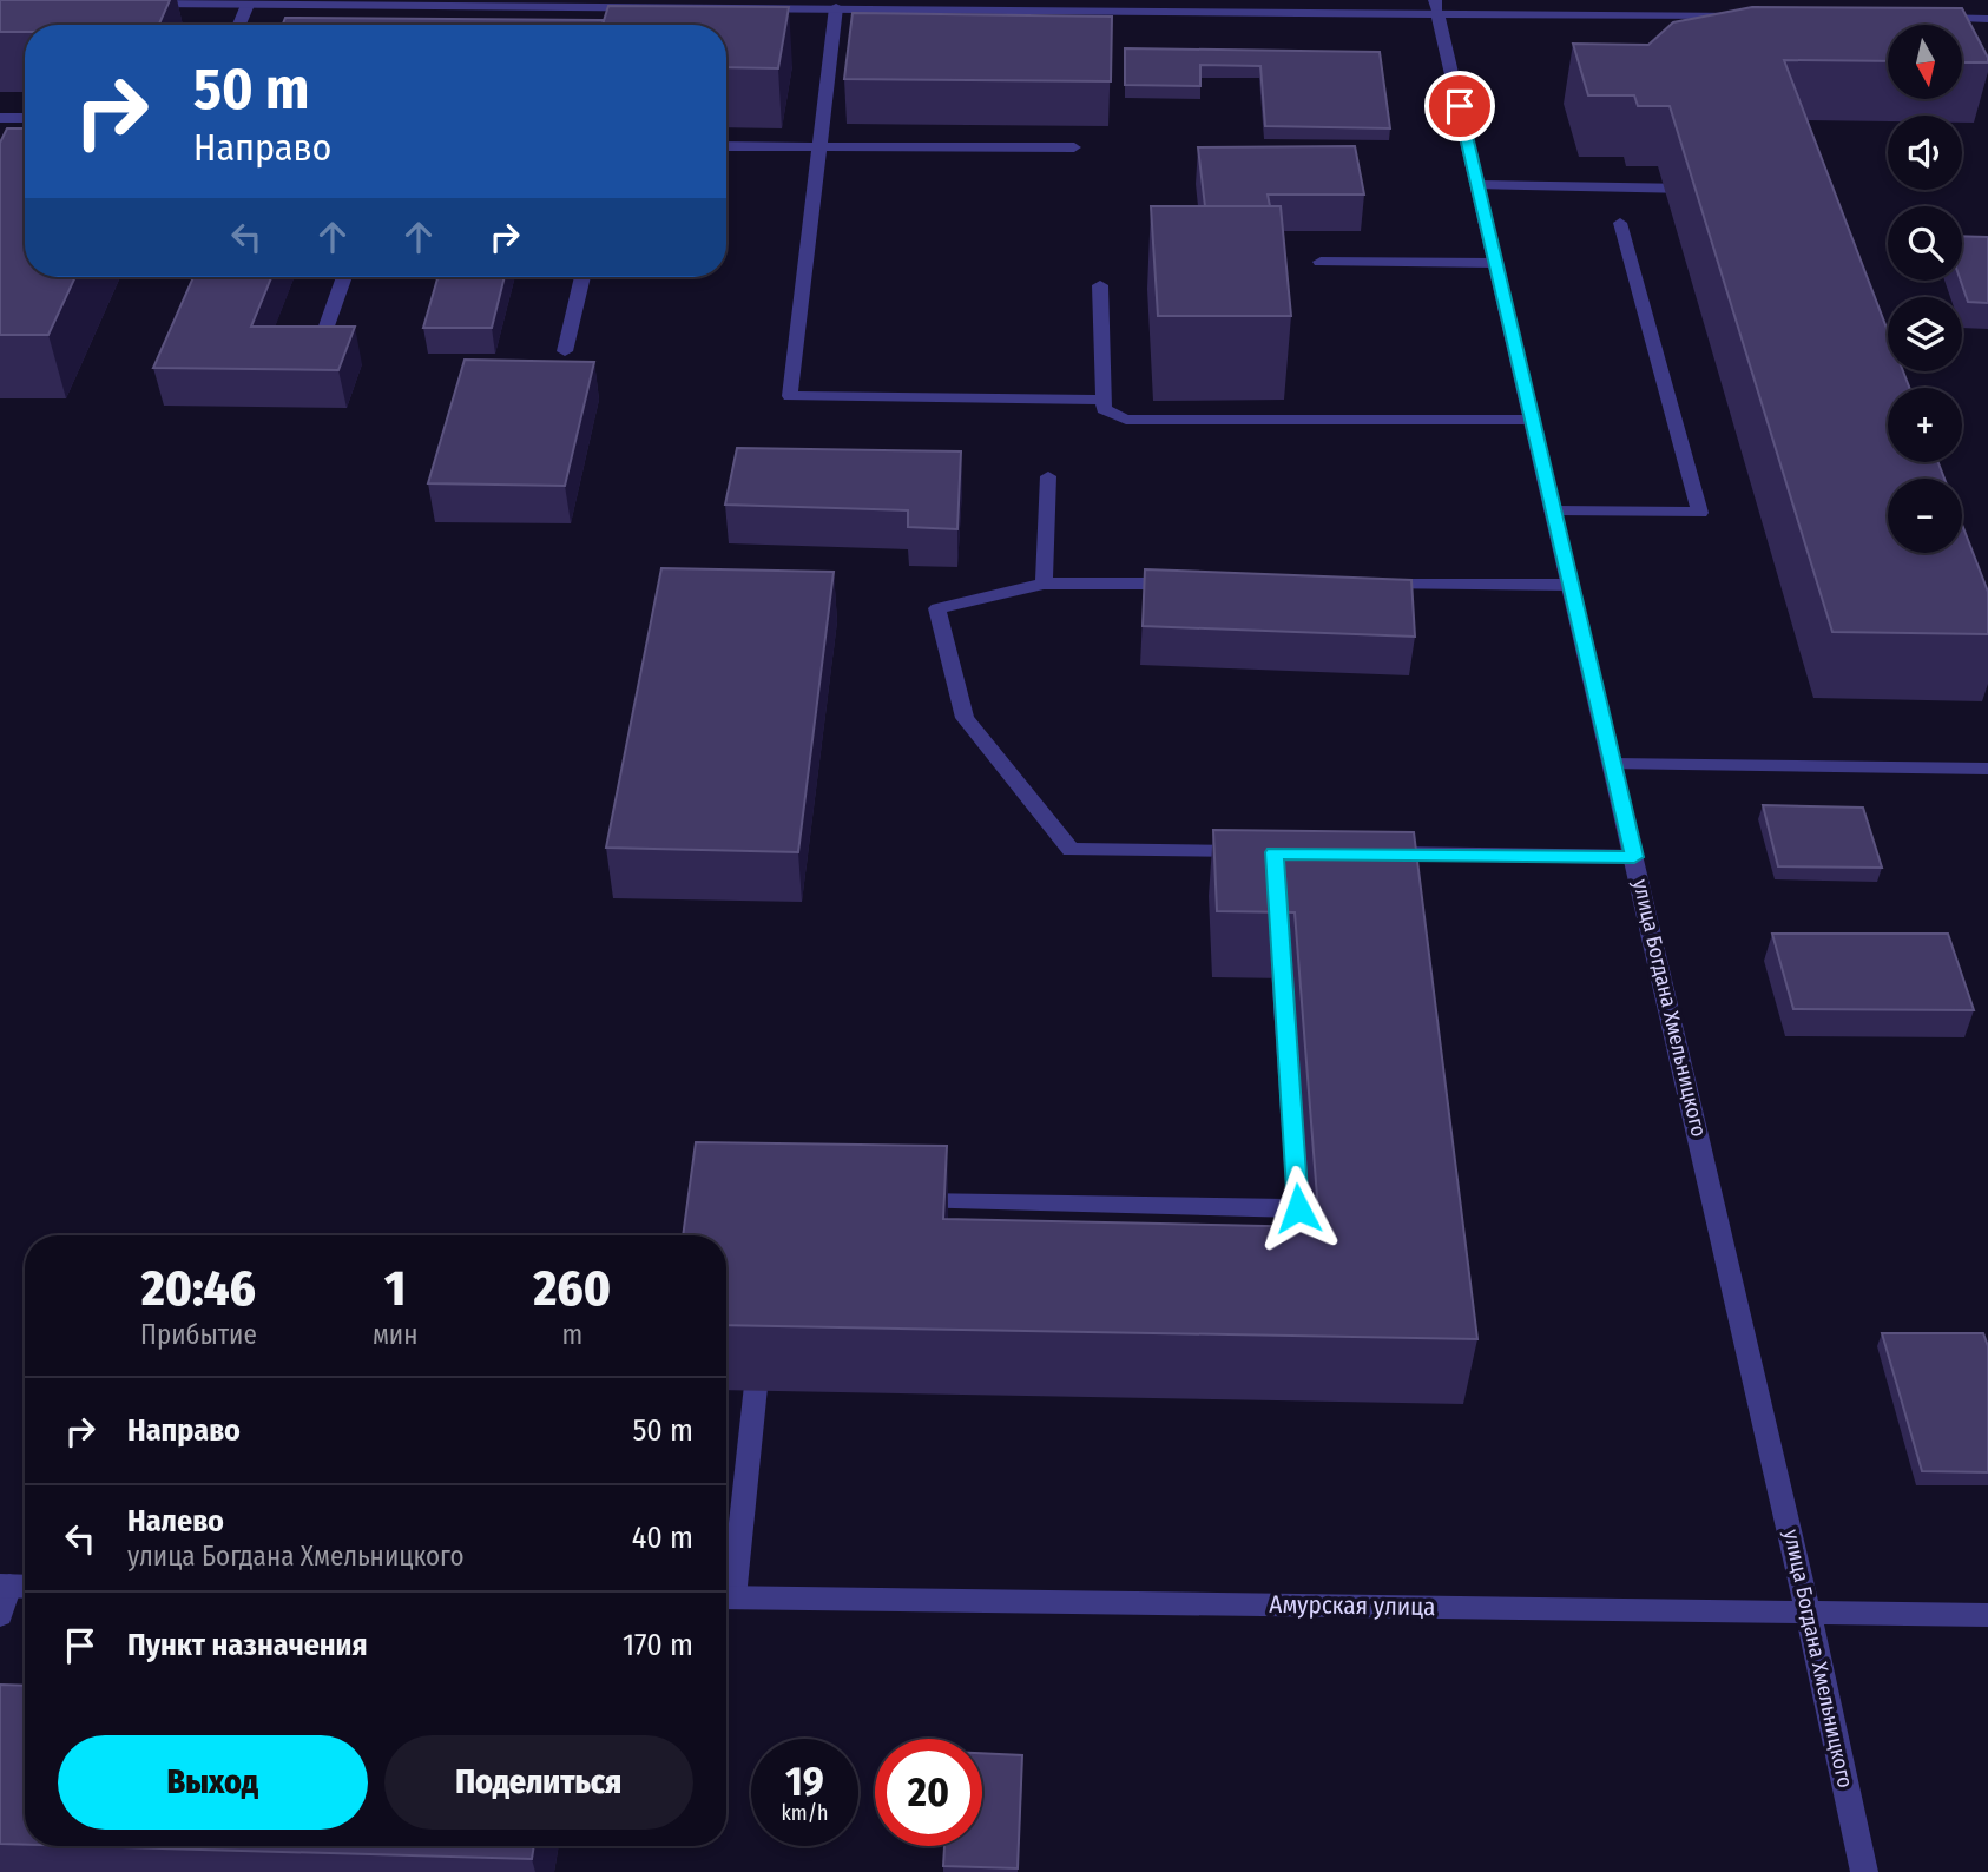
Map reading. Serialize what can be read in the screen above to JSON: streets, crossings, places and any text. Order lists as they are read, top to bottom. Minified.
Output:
{"streets":{"street":["улица Богдана Хмельницкого","Амурская улица"]},"crossings":[["улица Богдана Хмельницкого","Амурская улица"]],"north":"bottom","page":{"map_buttons":["+","−"],"turn":["50 m","Направо"],"eta":["20:46","Прибытие","1","мин","260","m"],"list":[{"name":"Направо","value":"50 m"},{"name":"Налево","note":"улица Богдана Хмельницкого","value":"40 m"},{"name":"Пункт назначения","value":"170 m"}],"buttons":["Выход","Поделиться"],"speed":"19 km/h","limit":"20"}}
